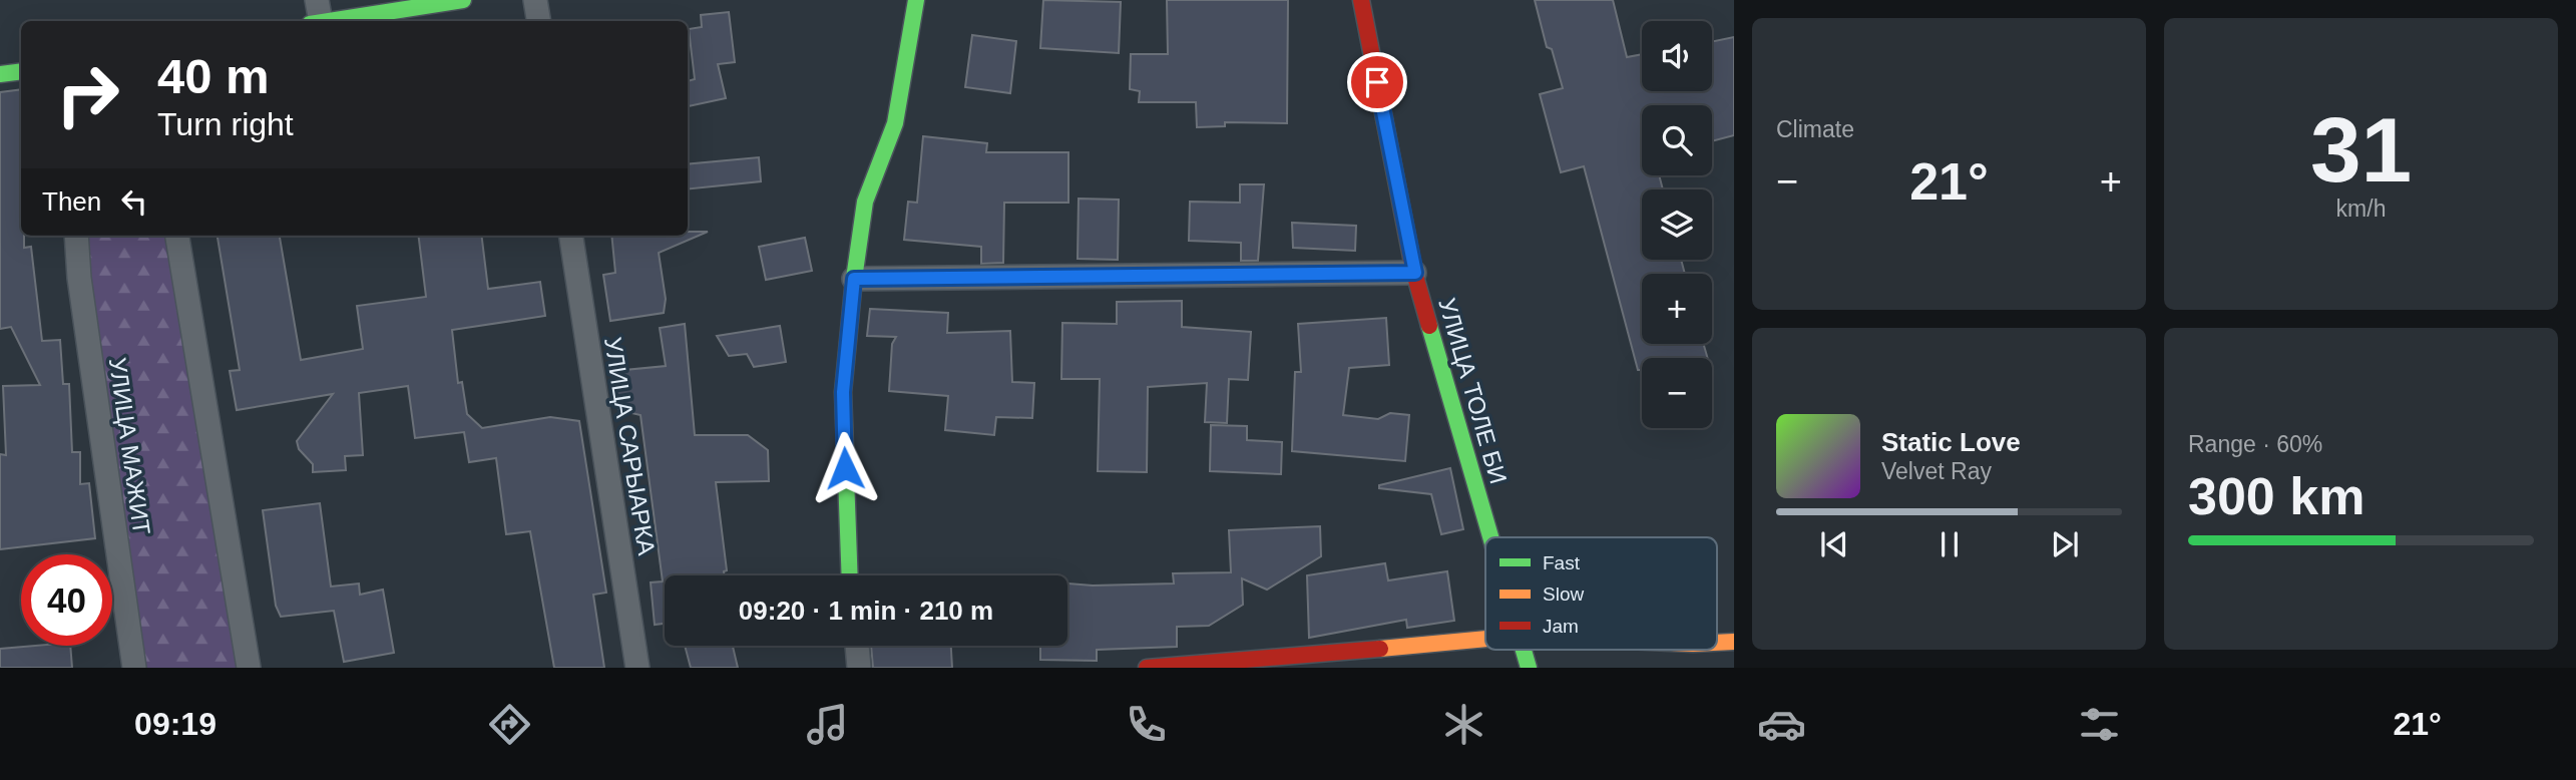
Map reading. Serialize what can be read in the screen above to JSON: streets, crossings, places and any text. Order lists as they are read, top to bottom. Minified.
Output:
{"streets":{"street":["УЛИЦА ТОЛЕ БИ","УЛИЦА МАЖИТ","УЛИЦА САРЫАРКА"]},"legend":["Fast","Slow","Jam"],"page":{"tile":["Climate",["31","km/h"],["Range · 60%","300 km"]],"map_buttons":["+","−"],"turn":["40 m","Turn right"],"heat":["−","21°","+"],"then":"Then","song":["Static Love","Velvet Ray"],"limit":"40","trip":"09:20 · 1 min · 210 m","tabs":["09:19","21°"]}}
